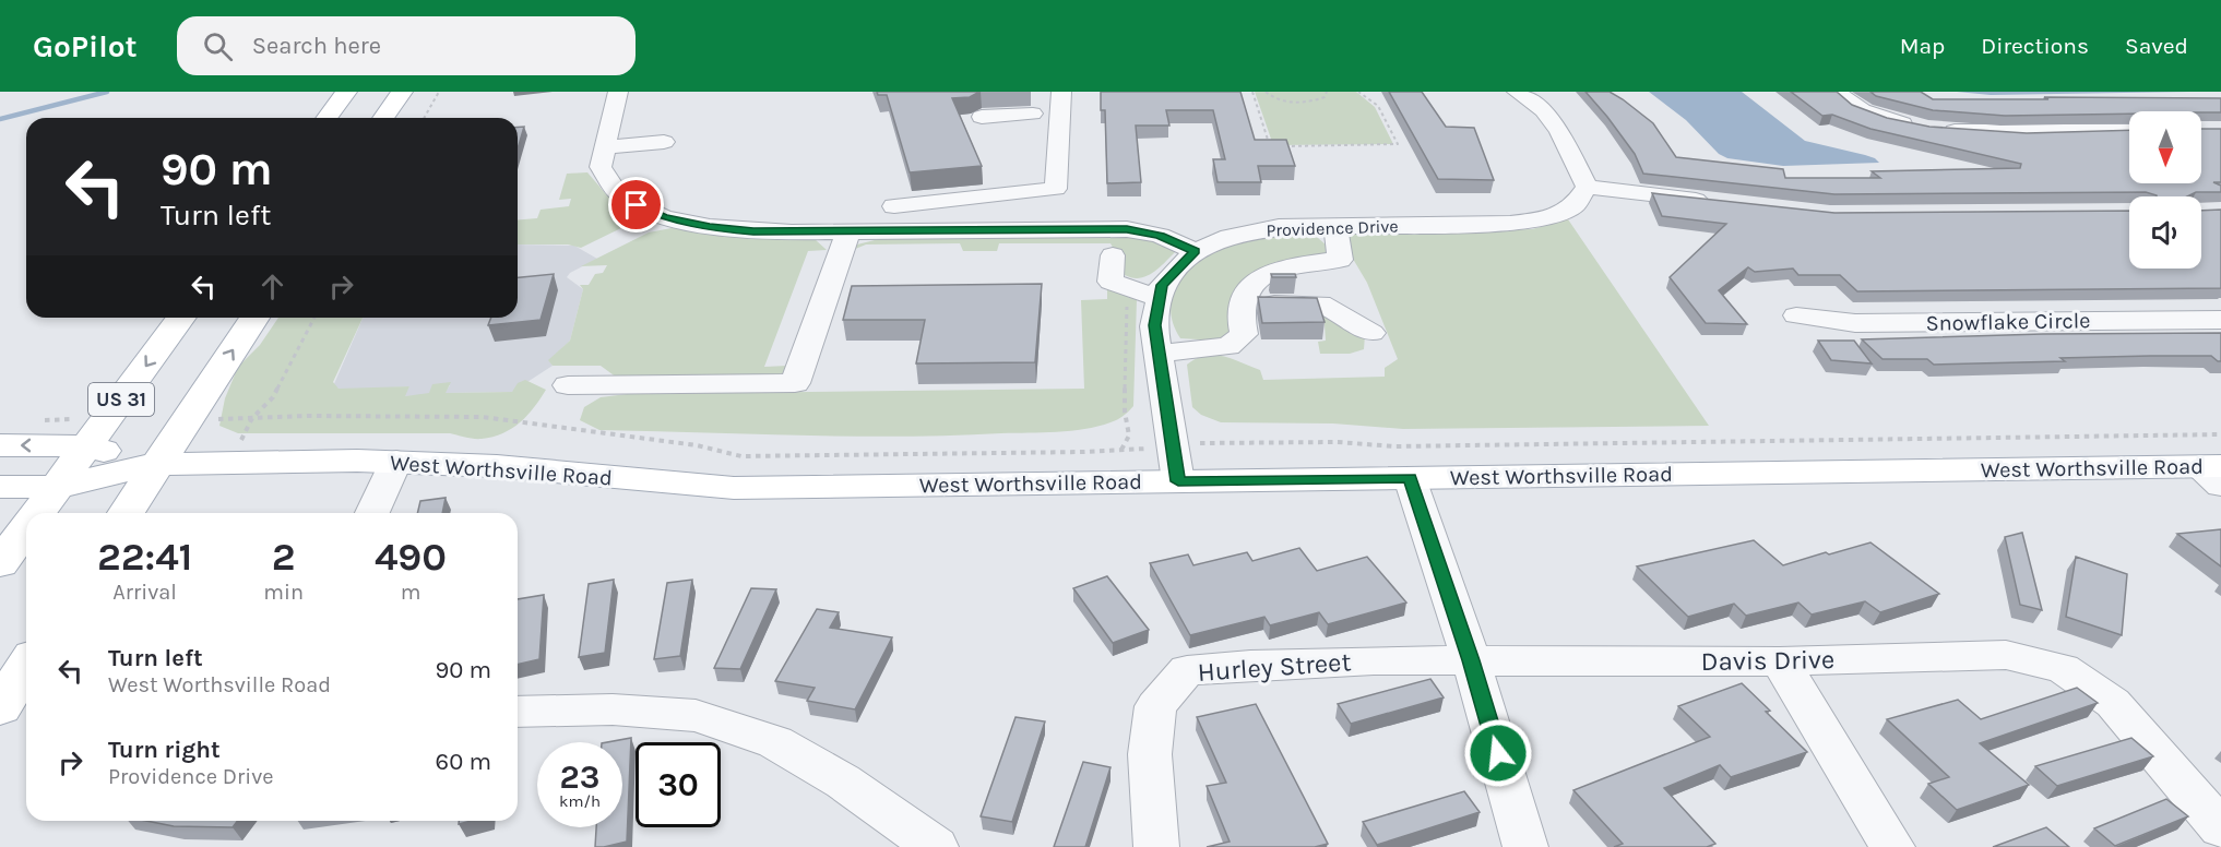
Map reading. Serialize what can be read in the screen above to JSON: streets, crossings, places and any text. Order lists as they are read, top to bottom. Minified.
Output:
{"streets":{"main road":["US 31","West Worthsville Road"],"street":["Providence Drive","Snowflake Circle","Davis Drive","Hurley Street"]},"crossings":[["Providence Drive","West Worthsville Road"],["US 31","West Worthsville Road"],["Davis Drive","Hurley Street"]],"north":"bottom","page":{"header":"GoPilot","search":"Search here","nav":["Map","Directions","Saved"],"turn":["90 m","Turn left"],"eta":["22:41","Arrival","2","min","490","m"],"list":[{"name":"Turn left","note":"West Worthsville Road","value":"90 m"},{"name":"Turn right","note":"Providence Drive","value":"60 m"}],"speed":"23 km/h","limit":"30"}}
